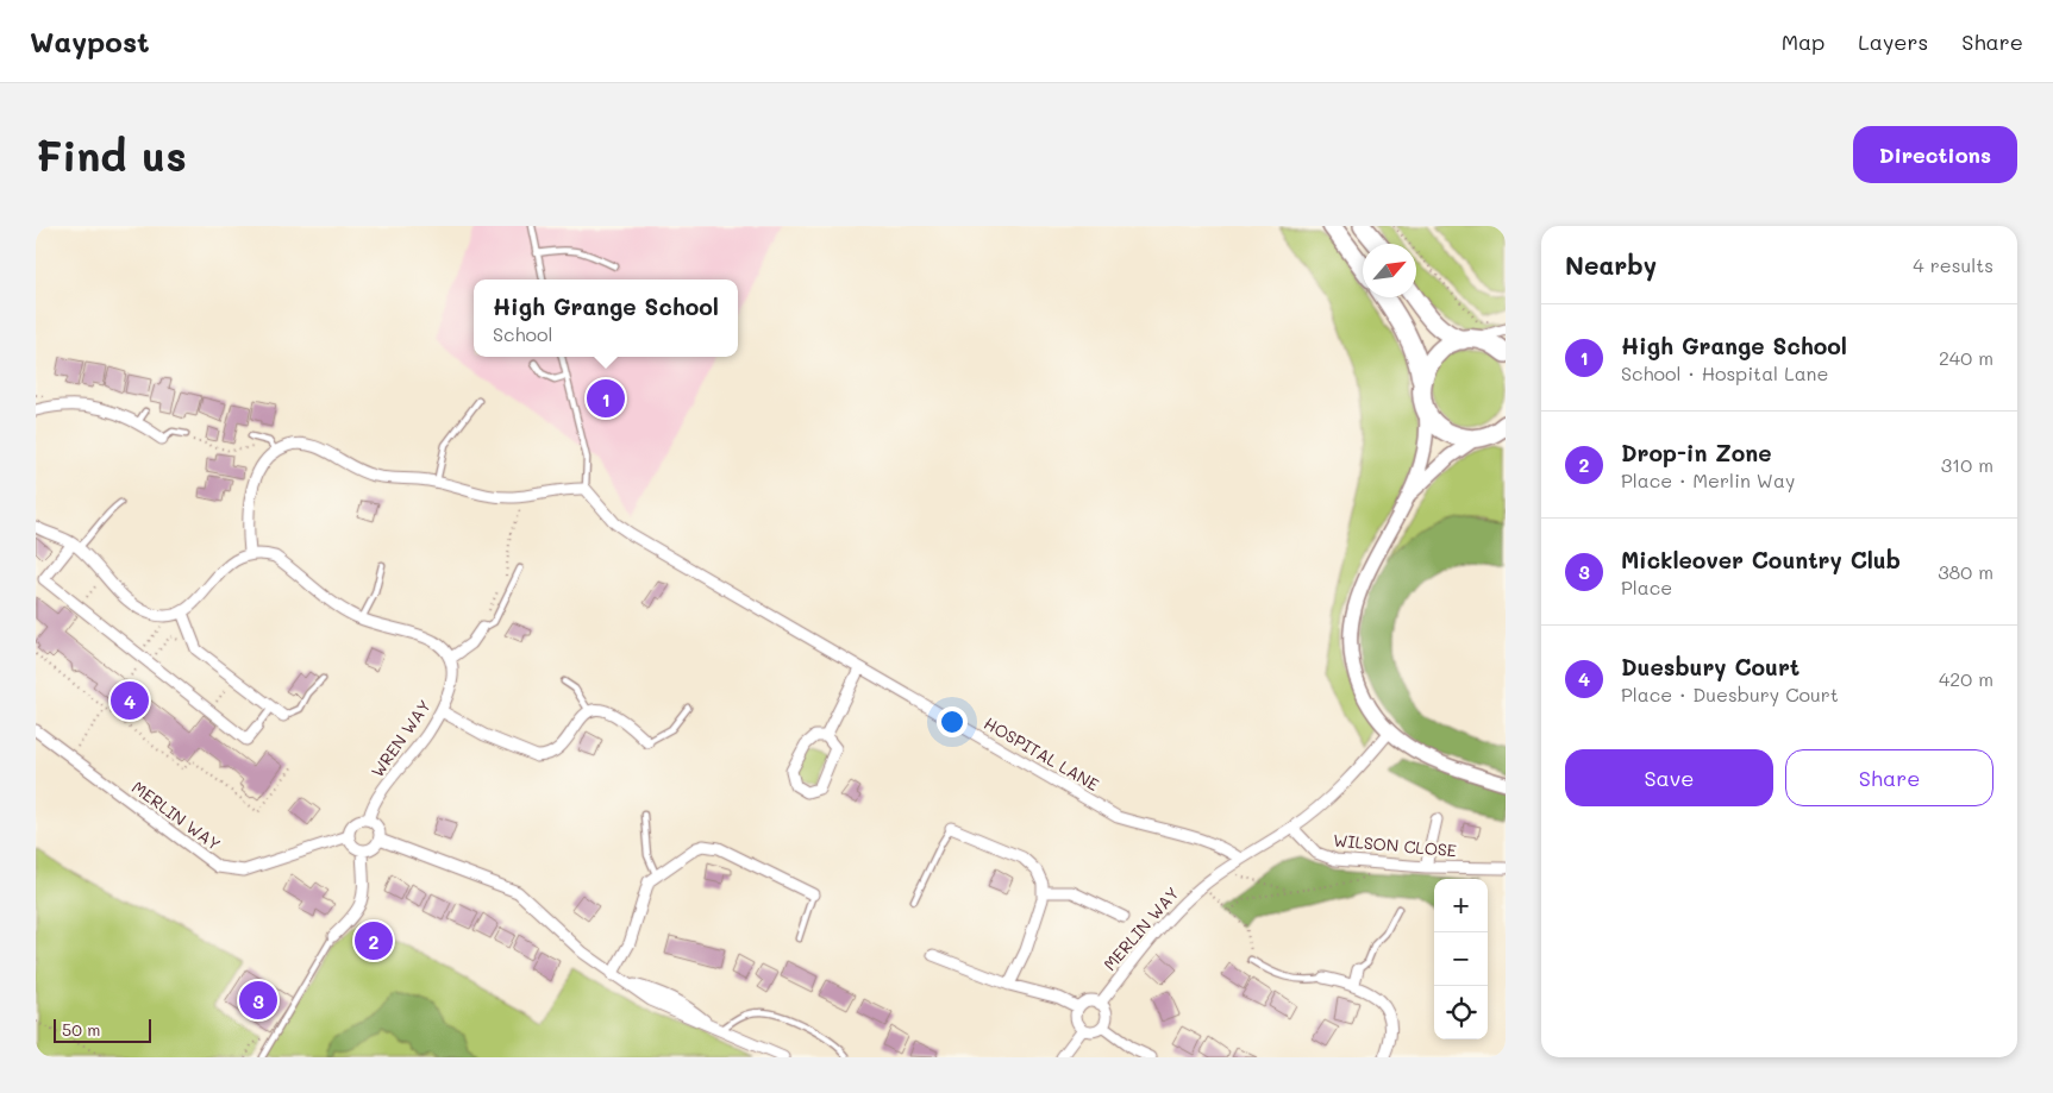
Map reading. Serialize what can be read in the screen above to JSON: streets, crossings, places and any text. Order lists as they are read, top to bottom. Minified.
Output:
{"streets":{"street":["WREN WAY","HOSPITAL LANE","MERLIN WAY","WILSON CLOSE"]},"crossings":[["WREN WAY","MERLIN WAY"],["HOSPITAL LANE","MERLIN WAY"]],"scale_bar":"50 m","north":"top right","page":{"header":"Waypost","nav":["Map","Layers","Share"],"buttons":["Directions",["Save","Share"]],"title":"Find us","heading":["Nearby","4 results"],"popup":["High Grange School","School"],"list":[{"mark":"1","name":"High Grange School","note":"School · Hospital Lane","value":"240 m"},{"mark":"2","name":"Drop-in Zone","note":"Place · Merlin Way","value":"310 m"},{"mark":"3","name":"Mickleover Country Club","note":"Place","value":"380 m"},{"mark":"4","name":"Duesbury Court","note":"Place · Duesbury Court","value":"420 m"}],"pins":["1","4","2","3"],"map_buttons":["+","−"],"scale":"50 m"}}
